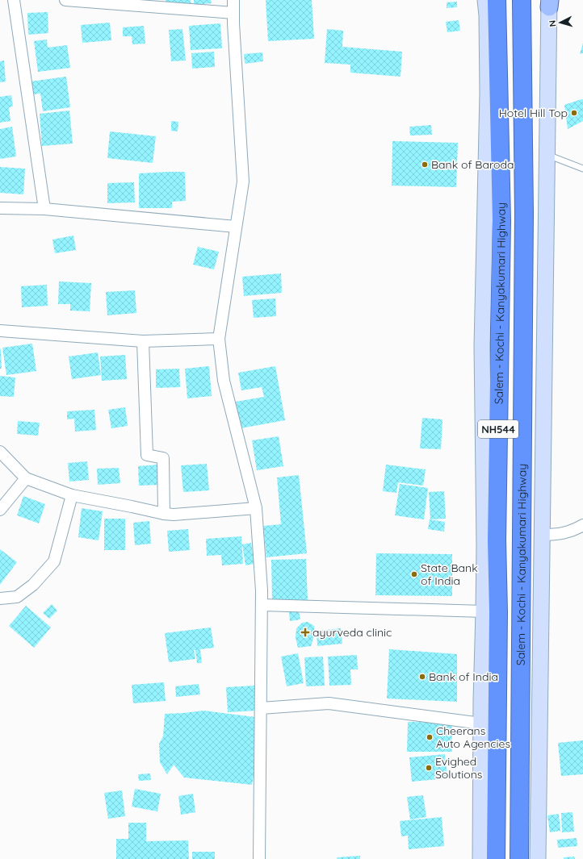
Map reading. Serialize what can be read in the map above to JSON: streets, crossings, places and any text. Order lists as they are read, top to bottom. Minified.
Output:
{"streets":{"highway":["Salem - Kochi - Kanyakumari Highway","NH544"]},"places":{"other":["Hotel Hill Top","Bank of Baroda","State Bank of India","Bank of India","Cheerans Auto Agencies","Evighed Solutions"],"health":["ayurveda clinic"]},"north":"left"}
